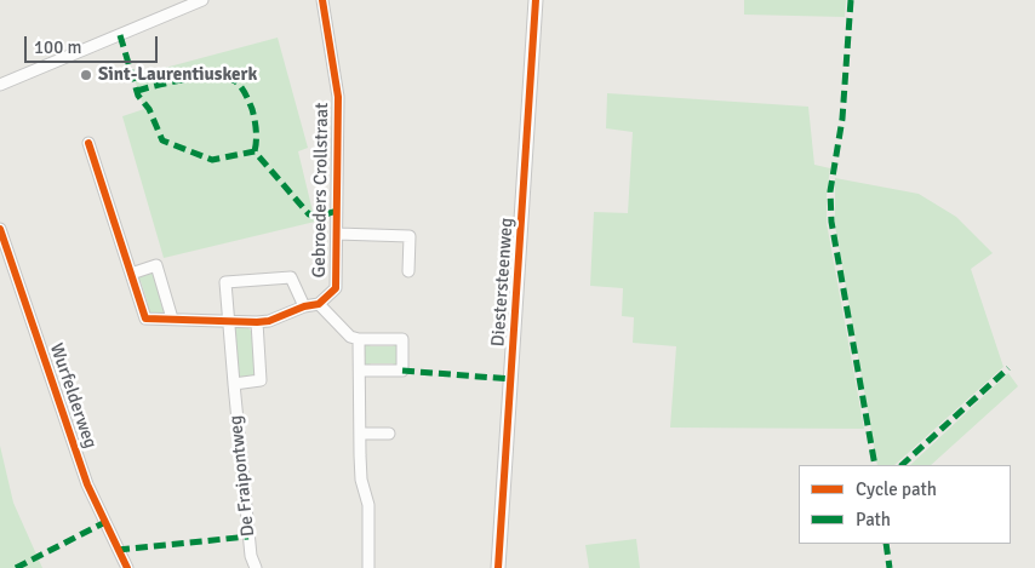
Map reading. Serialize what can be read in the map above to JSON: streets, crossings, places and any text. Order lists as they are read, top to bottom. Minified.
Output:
{"streets":{"main road":["Diestersteenweg"],"street":["Gebroeders Crollstraat","Wurfelderweg","De Fraipontweg"]},"crossings":[["Gebroeders Crollstraat","De Fraipontweg"]],"places":["Sint-Laurentiuskerk"],"legend":["Cycle path","Path"],"scale_bar":"100 m"}
